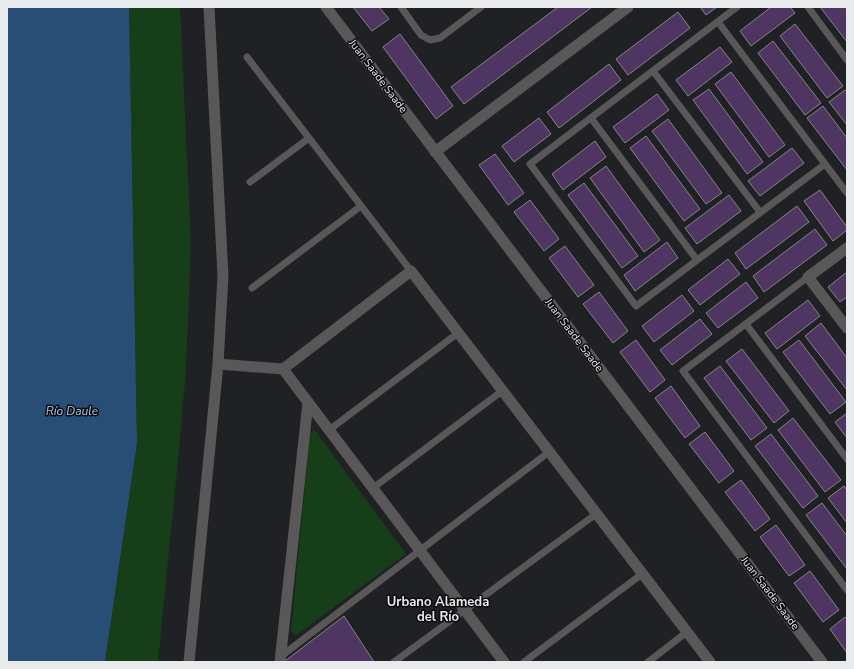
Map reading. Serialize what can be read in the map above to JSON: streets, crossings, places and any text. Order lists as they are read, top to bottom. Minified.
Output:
{"streets":{"street":["Juan Saade Saade"]},"districts":["Urbano Alameda del Río"],"water":["Río Daule"]}
